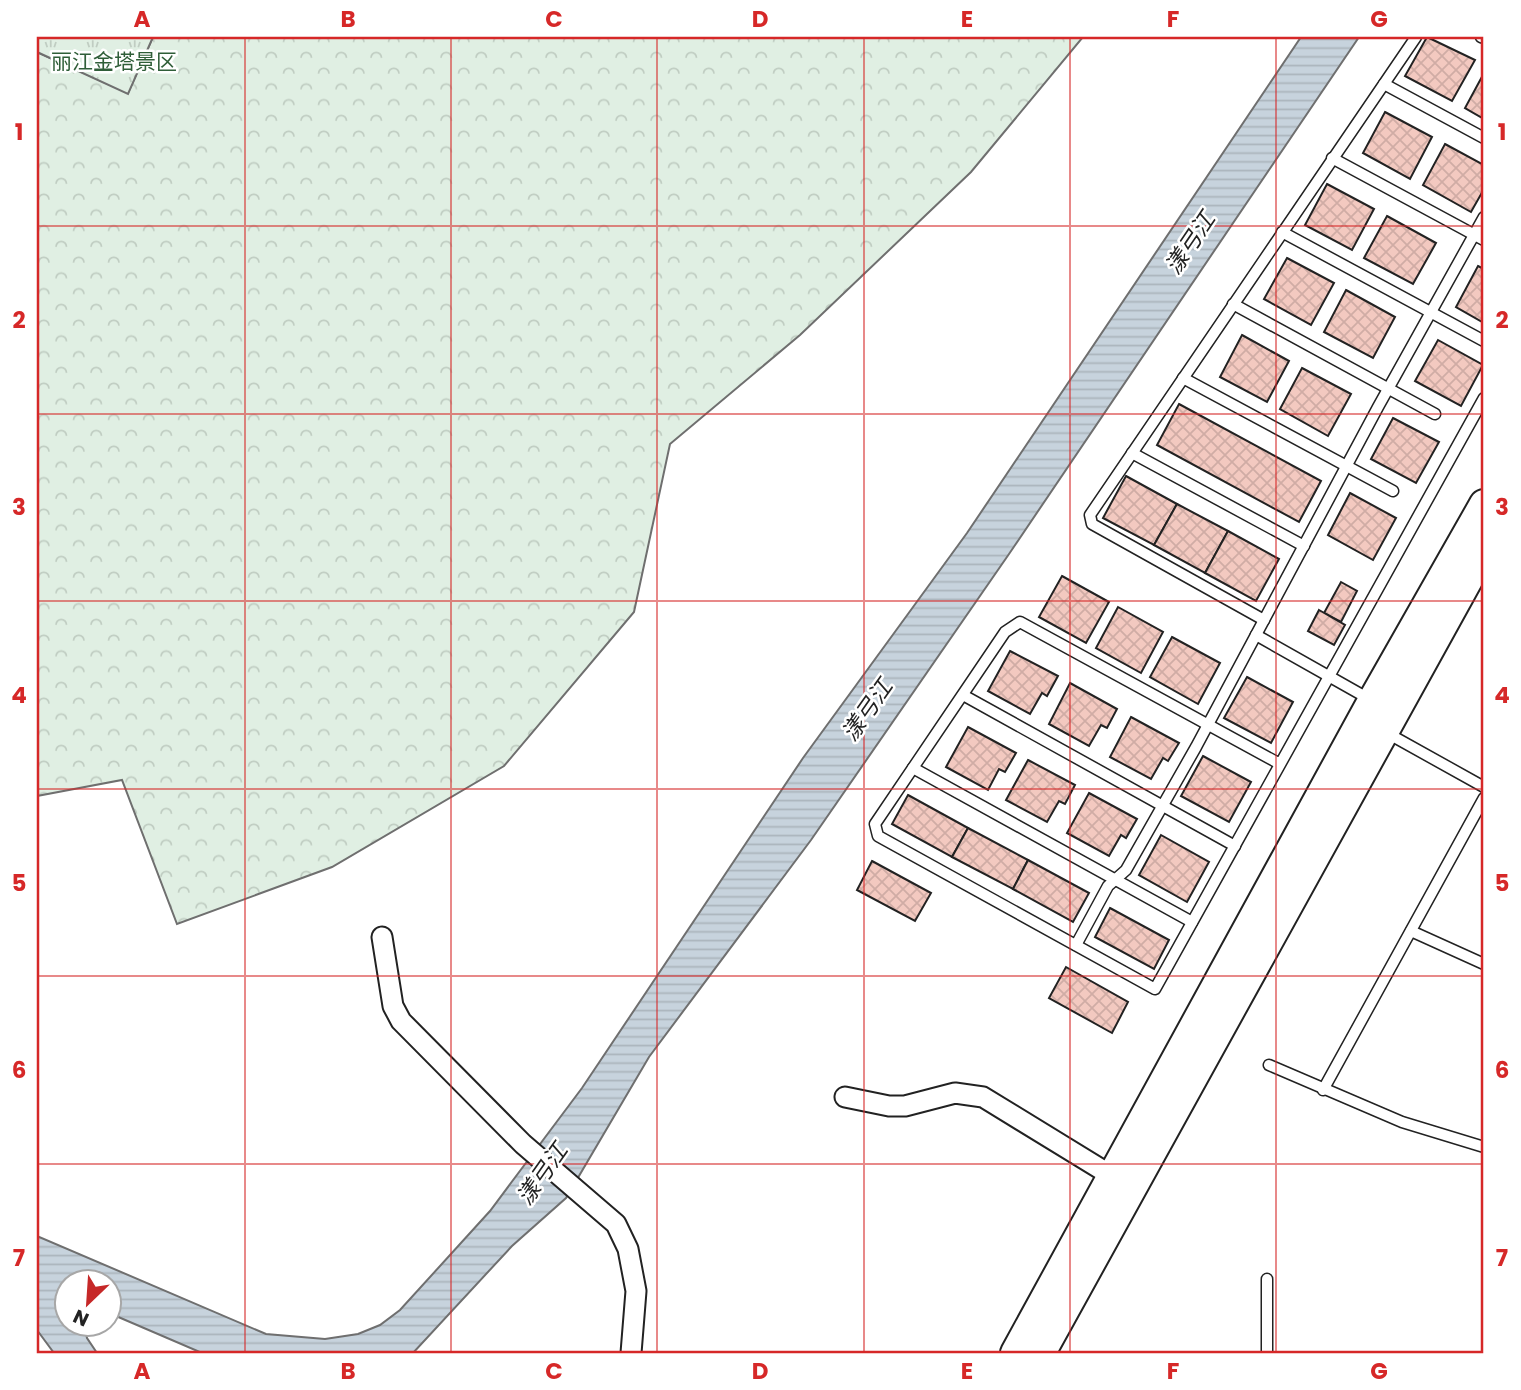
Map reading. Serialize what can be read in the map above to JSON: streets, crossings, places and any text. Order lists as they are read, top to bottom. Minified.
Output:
{"water":["漾弓江"],"parks":["丽江金塔景区"],"north":"bottom left","grid":{"columns":["A","B","C","D","E","F","G"],"rows":["1","2","3","4","5","6","7"]}}
